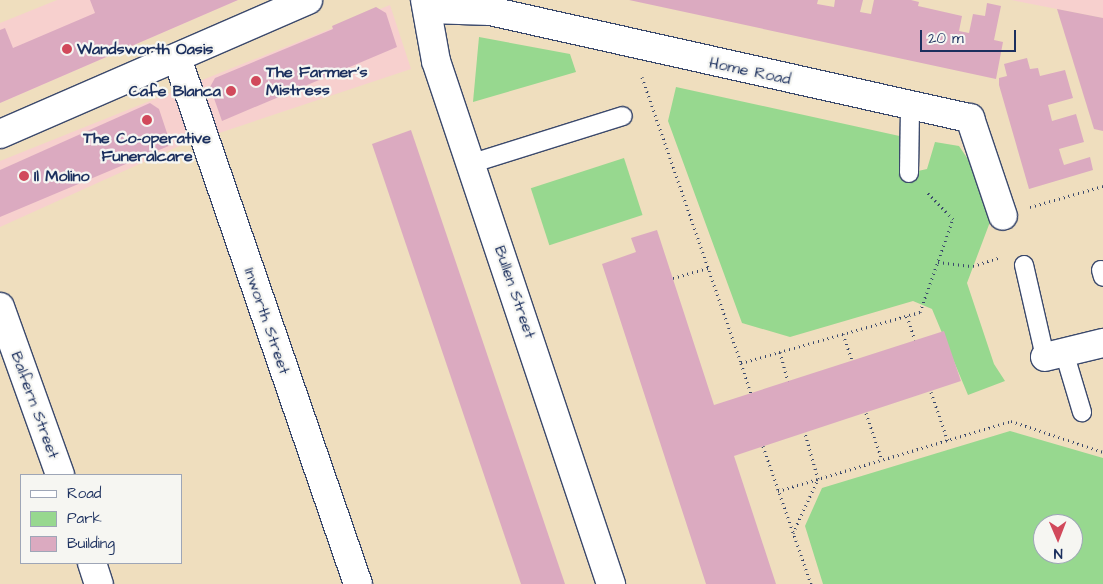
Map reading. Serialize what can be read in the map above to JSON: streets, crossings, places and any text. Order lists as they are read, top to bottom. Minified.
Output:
{"streets":{"main road":["Home Road","Bullen Street","Inworth Street","Balfern Street"]},"crossings":[["Home Road","Bullen Street"]],"places":["Wandsworth Oasis","The Farmer's Mistress","Cafe Blanca","The Co-operative Funeralcare","Il Molino"],"legend":["Road","Park","Building"],"scale_bar":"20 m","north":"bottom"}
